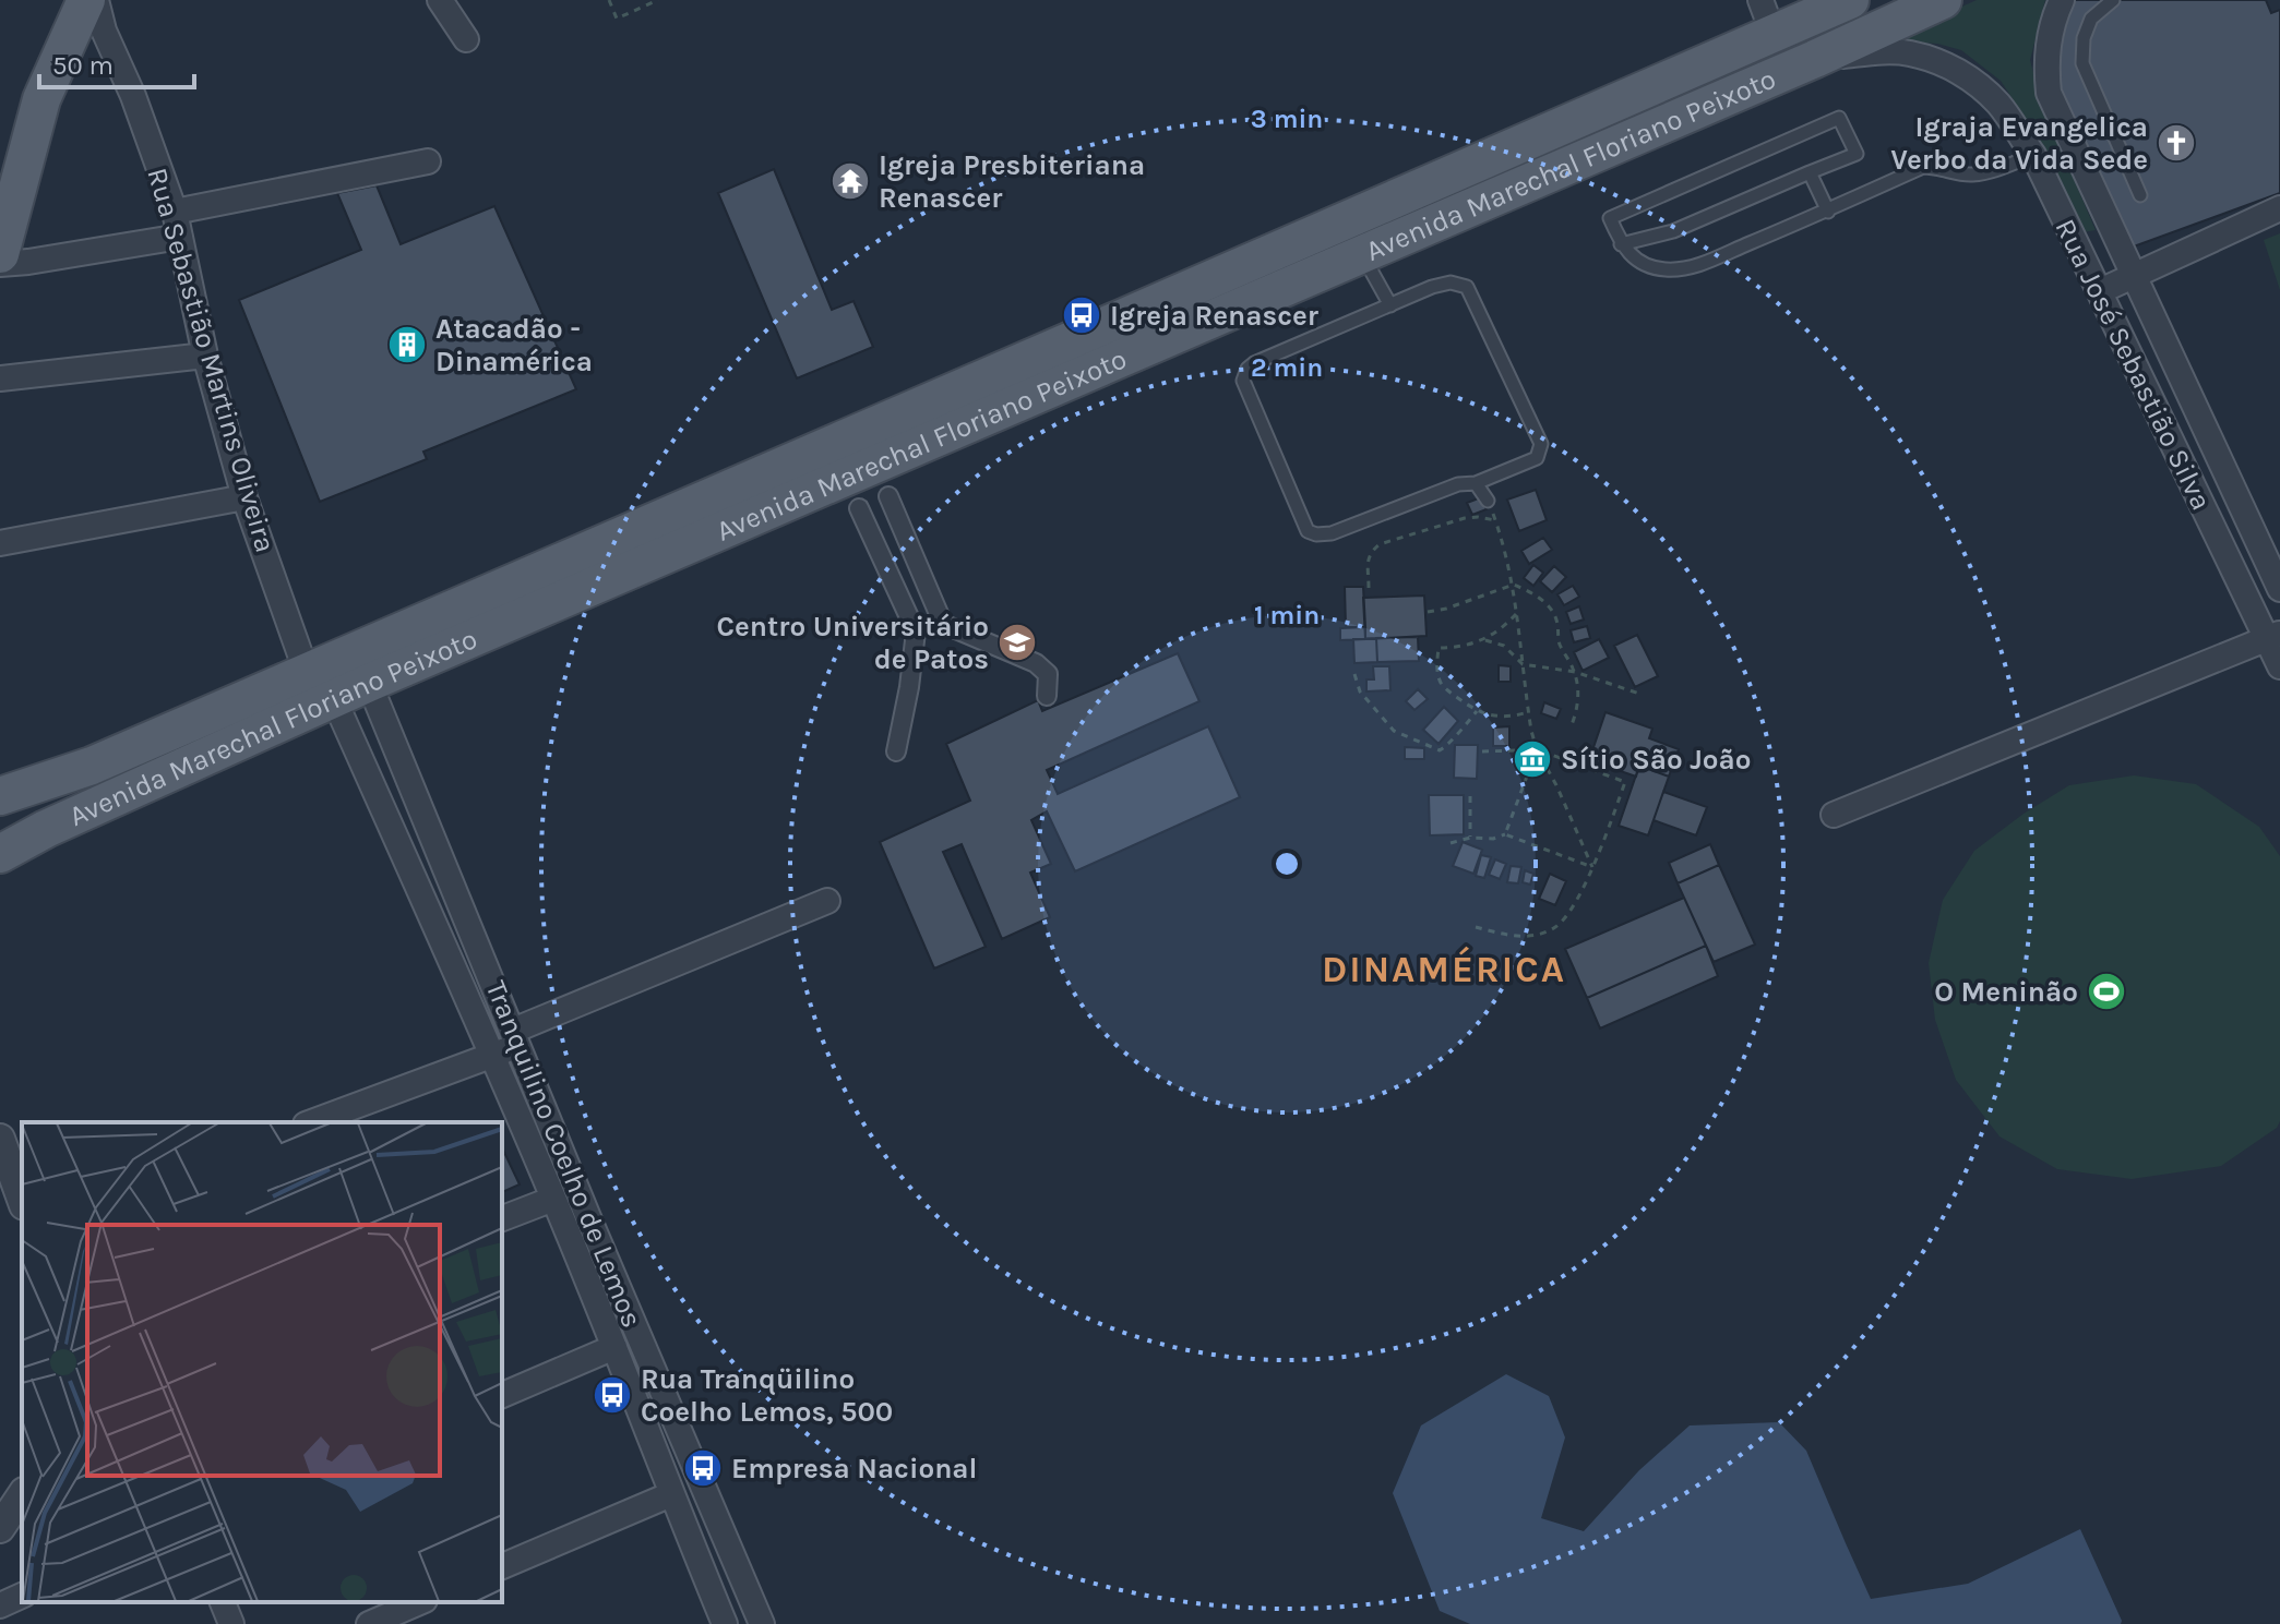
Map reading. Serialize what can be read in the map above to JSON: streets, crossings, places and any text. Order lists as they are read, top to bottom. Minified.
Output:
{"streets":{"main road":["Avenida Marechal Floriano Peixoto"],"street":["Rua Sebastião Martins Oliveira","Rua José Sebastião Silva","Tranquilino Coelho de Lemos"]},"crossings":[["Avenida Marechal Floriano Peixoto","Rua Sebastião Martins Oliveira"],["Avenida Marechal Floriano Peixoto","Rua José Sebastião Silva"],["Avenida Marechal Floriano Peixoto","Tranquilino Coelho de Lemos"]],"districts":["DINAMÉRICA"],"places":{"church":["Igraja Evangelica Verbo da Vida Sede"],"temple":["Igreja Presbiteriana Renascer"],"bus stop":["Igreja Renascer","Rua Tranqüilino Coelho Lemos, 500","Empresa Nacional"],"building":["Atacadão - Dinamérica"],"school or university":["Centro Universitário de Patos"],"museum":["Sítio São João"],"sports":["O Meninão"]},"scale_bar":"50 m","rings":["3 min","2 min","1 min"]}
